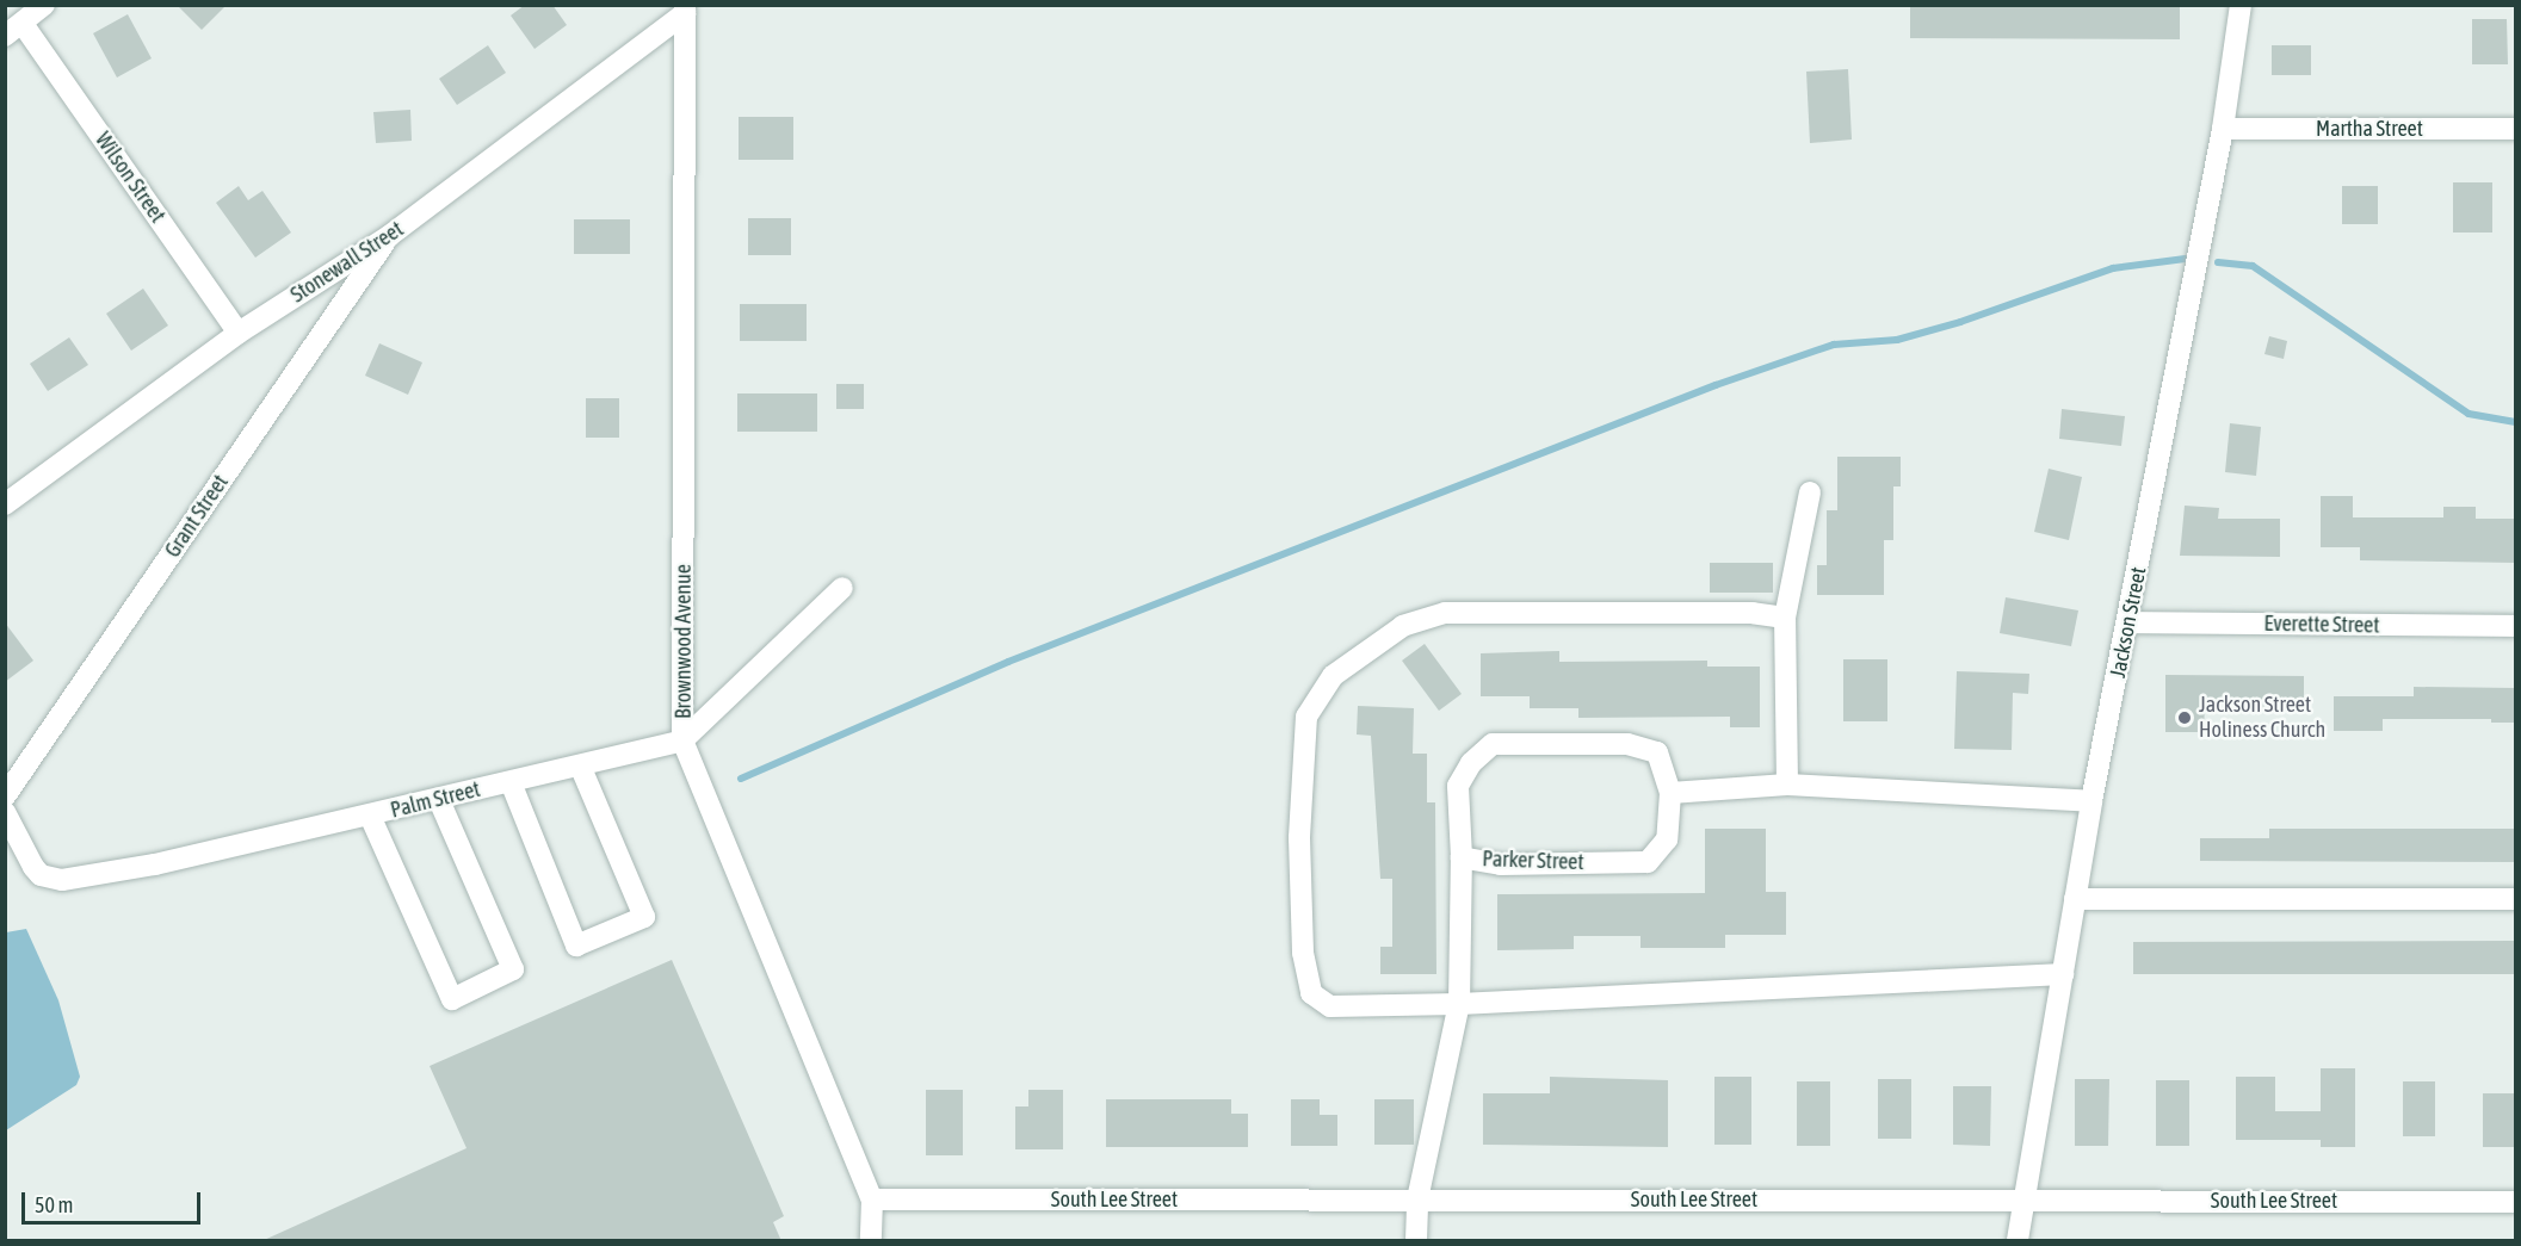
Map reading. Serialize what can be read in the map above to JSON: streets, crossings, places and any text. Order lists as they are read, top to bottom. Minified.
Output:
{"streets":{"street":["Martha Street","Wilson Street","Stonewall Street","Grant Street","Jackson Street","Everette Street","Brownwood Avenue","Palm Street","Parker Street","South Lee Street"]},"crossings":[["Martha Street","Jackson Street"],["Wilson Street","Stonewall Street"],["Stonewall Street","Grant Street"],["Stonewall Street","Brownwood Avenue"],["Jackson Street","Everette Street"],["Jackson Street","South Lee Street"],["Brownwood Avenue","Palm Street"],["Brownwood Avenue","South Lee Street"]],"places":["Jackson Street Holiness Church"],"scale_bar":"50 m"}
